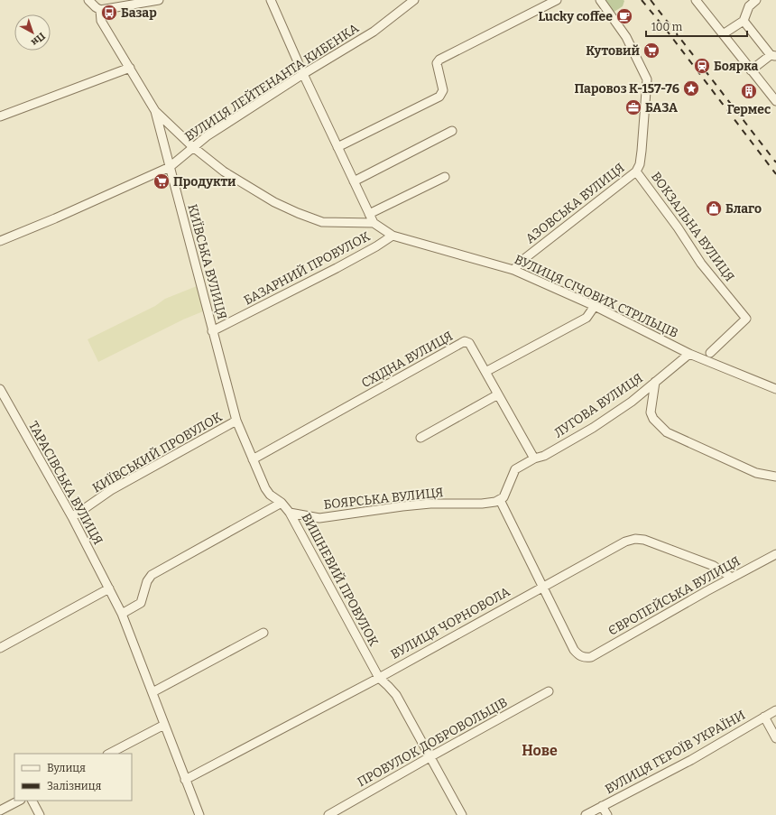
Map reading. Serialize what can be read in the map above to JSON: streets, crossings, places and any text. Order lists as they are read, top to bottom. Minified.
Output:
{"streets":{"street":["ВУЛИЦЯ ЛЕЙТЕНАНТА КИБЕНКА","АЗОВСЬКА ВУЛИЦЯ","ВОКЗАЛЬНА ВУЛИЦЯ","КИЇВСЬКА ВУЛИЦЯ","БАЗАРНИЙ ПРОВУЛОК","ВУЛИЦЯ СІЧОВИХ СТРІЛЬЦІВ","СХІДНА ВУЛИЦЯ","ЛУГОВА ВУЛИЦЯ","КИЇВСЬКИЙ ПРОВУЛОК","ТАРАСІВСЬКА ВУЛИЦЯ","БОЯРСЬКА ВУЛИЦЯ","ВИШНЕВИЙ ПРОВУЛОК","ЄВРОПЕЙСЬКА ВУЛИЦЯ","ВУЛИЦЯ ЧОРНОВОЛА","ПРОВУЛОК ДОБРОВОЛЬЦІВ","ВУЛИЦЯ ГЕРОЇВ УКРАЇНИ"]},"crossings":[["ВУЛИЦЯ ЛЕЙТЕНАНТА КИБЕНКА","КИЇВСЬКА ВУЛИЦЯ"],["ВУЛИЦЯ ЛЕЙТЕНАНТА КИБЕНКА","ВУЛИЦЯ СІЧОВИХ СТРІЛЬЦІВ"],["АЗОВСЬКА ВУЛИЦЯ","ВОКЗАЛЬНА ВУЛИЦЯ"],["АЗОВСЬКА ВУЛИЦЯ","ВУЛИЦЯ СІЧОВИХ СТРІЛЬЦІВ"],["КИЇВСЬКА ВУЛИЦЯ","БАЗАРНИЙ ПРОВУЛОК"],["КИЇВСЬКА ВУЛИЦЯ","СХІДНА ВУЛИЦЯ"],["КИЇВСЬКА ВУЛИЦЯ","КИЇВСЬКИЙ ПРОВУЛОК"],["КИЇВСЬКА ВУЛИЦЯ","ВИШНЕВИЙ ПРОВУЛОК"],["БАЗАРНИЙ ПРОВУЛОК","ВУЛИЦЯ СІЧОВИХ СТРІЛЬЦІВ"],["ВУЛИЦЯ СІЧОВИХ СТРІЛЬЦІВ","ЛУГОВА ВУЛИЦЯ"],["СХІДНА ВУЛИЦЯ","ВИШНЕВИЙ ПРОВУЛОК"],["КИЇВСЬКИЙ ПРОВУЛОК","ТАРАСІВСЬКА ВУЛИЦЯ"],["ТАРАСІВСЬКА ВУЛИЦЯ","ВУЛИЦЯ ЧОРНОВОЛА"],["БОЯРСЬКА ВУЛИЦЯ","ВИШНЕВИЙ ПРОВУЛОК"],["ВИШНЕВИЙ ПРОВУЛОК","ВУЛИЦЯ ЧОРНОВОЛА"],["ВИШНЕВИЙ ПРОВУЛОК","ПРОВУЛОК ДОБРОВОЛЬЦІВ"],["ЄВРОПЕЙСЬКА ВУЛИЦЯ","ВУЛИЦЯ ЧОРНОВОЛА"]],"districts":["Нове"],"places":{"bus stop":["Базар"],"cafe":["Lucky coffee"],"supermarket":["Кутовий","Продукти"],"station":["Боярка"],"place":["Паровоз К-157-76"],"building":["Гермес"],"office":["БАЗА"],"shop":["Благо"]},"legend":["Вулиця","Залізниця"],"scale_bar":"100 m","north":"bottom right"}
